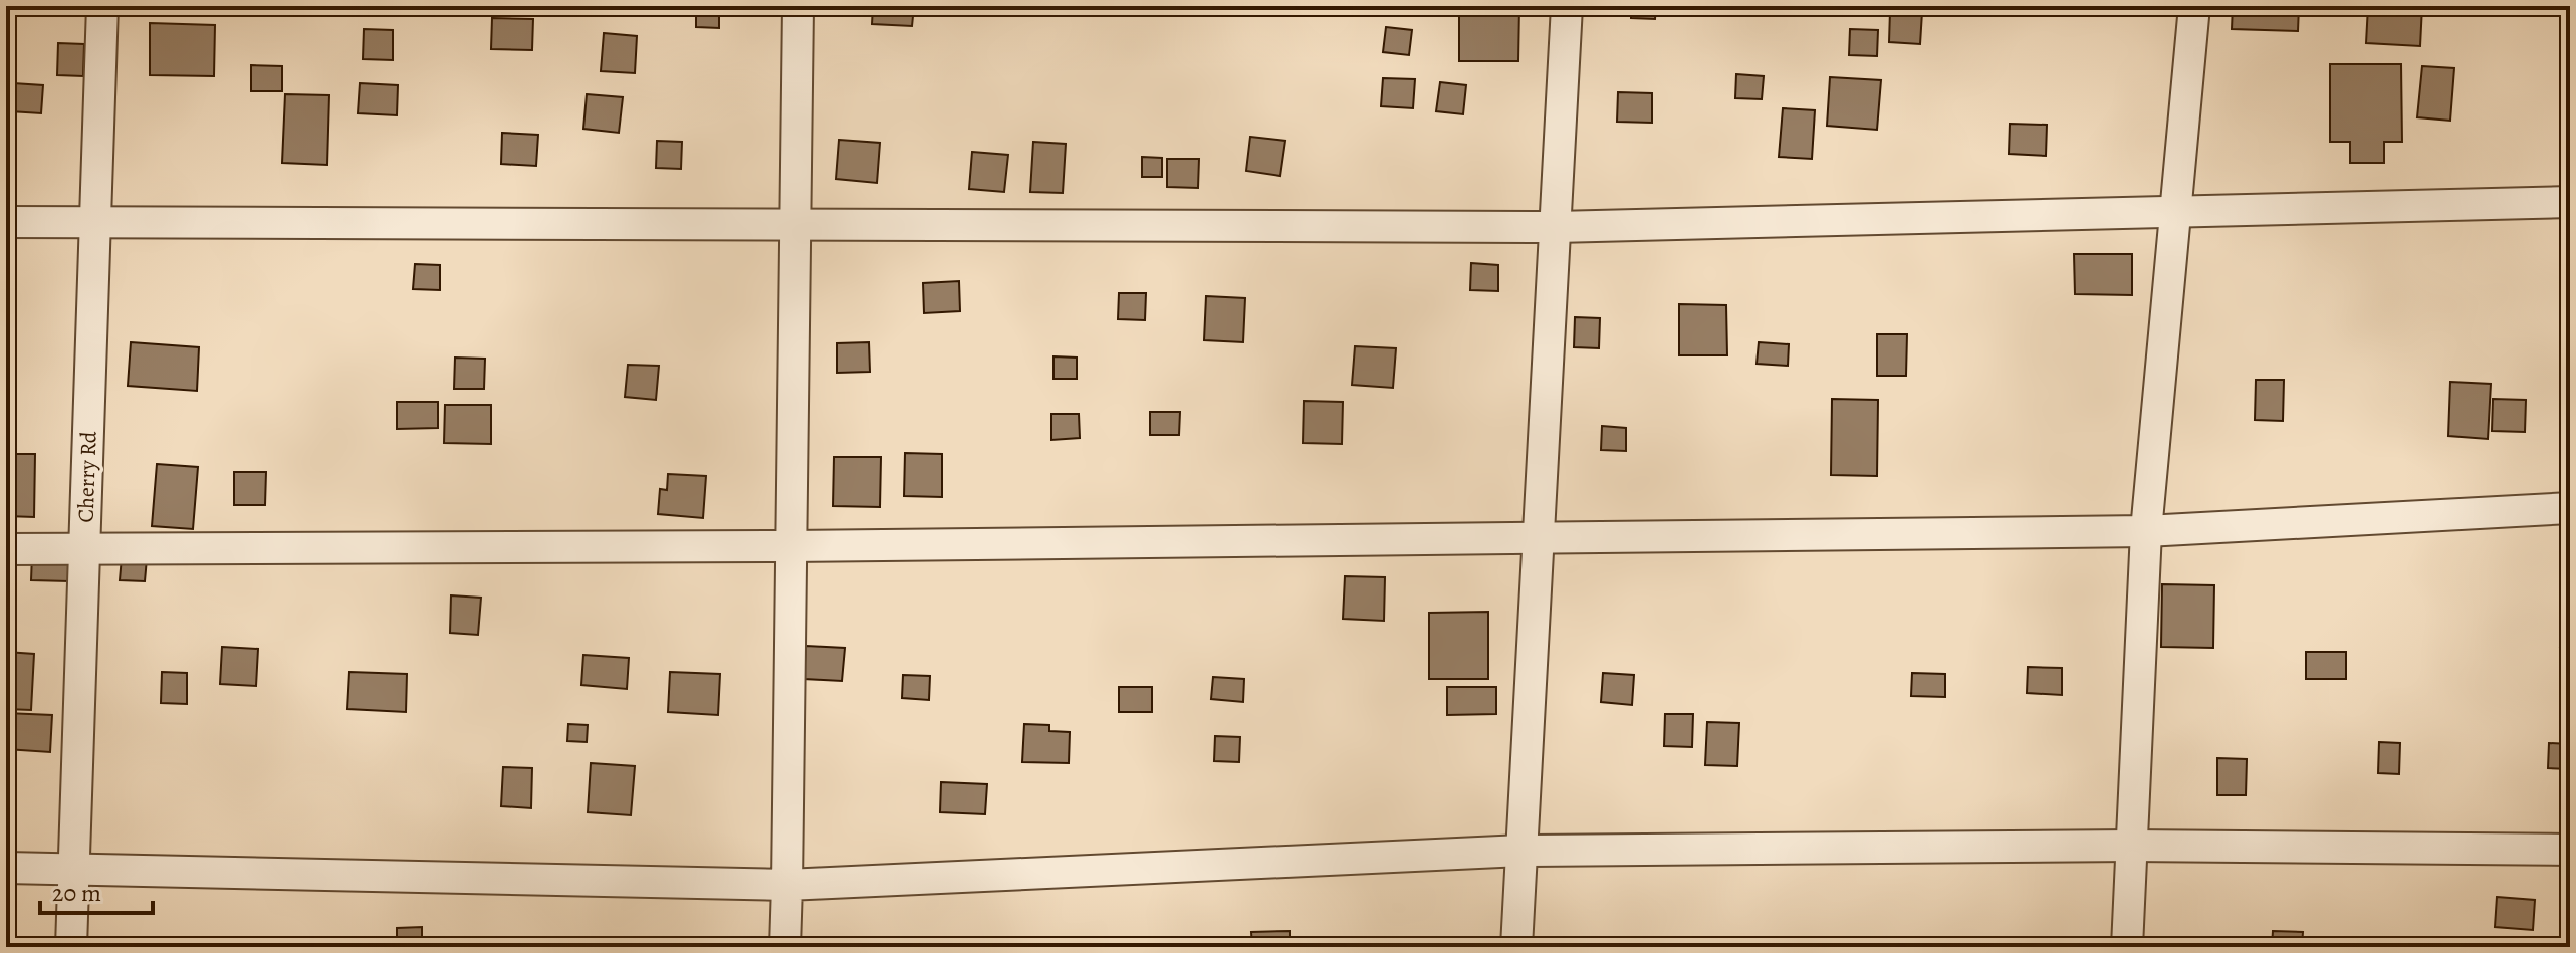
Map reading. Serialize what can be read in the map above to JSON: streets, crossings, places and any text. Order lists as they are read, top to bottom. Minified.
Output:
{"streets":{"street":["Cherry Rd"]},"scale_bar":"20 m"}
